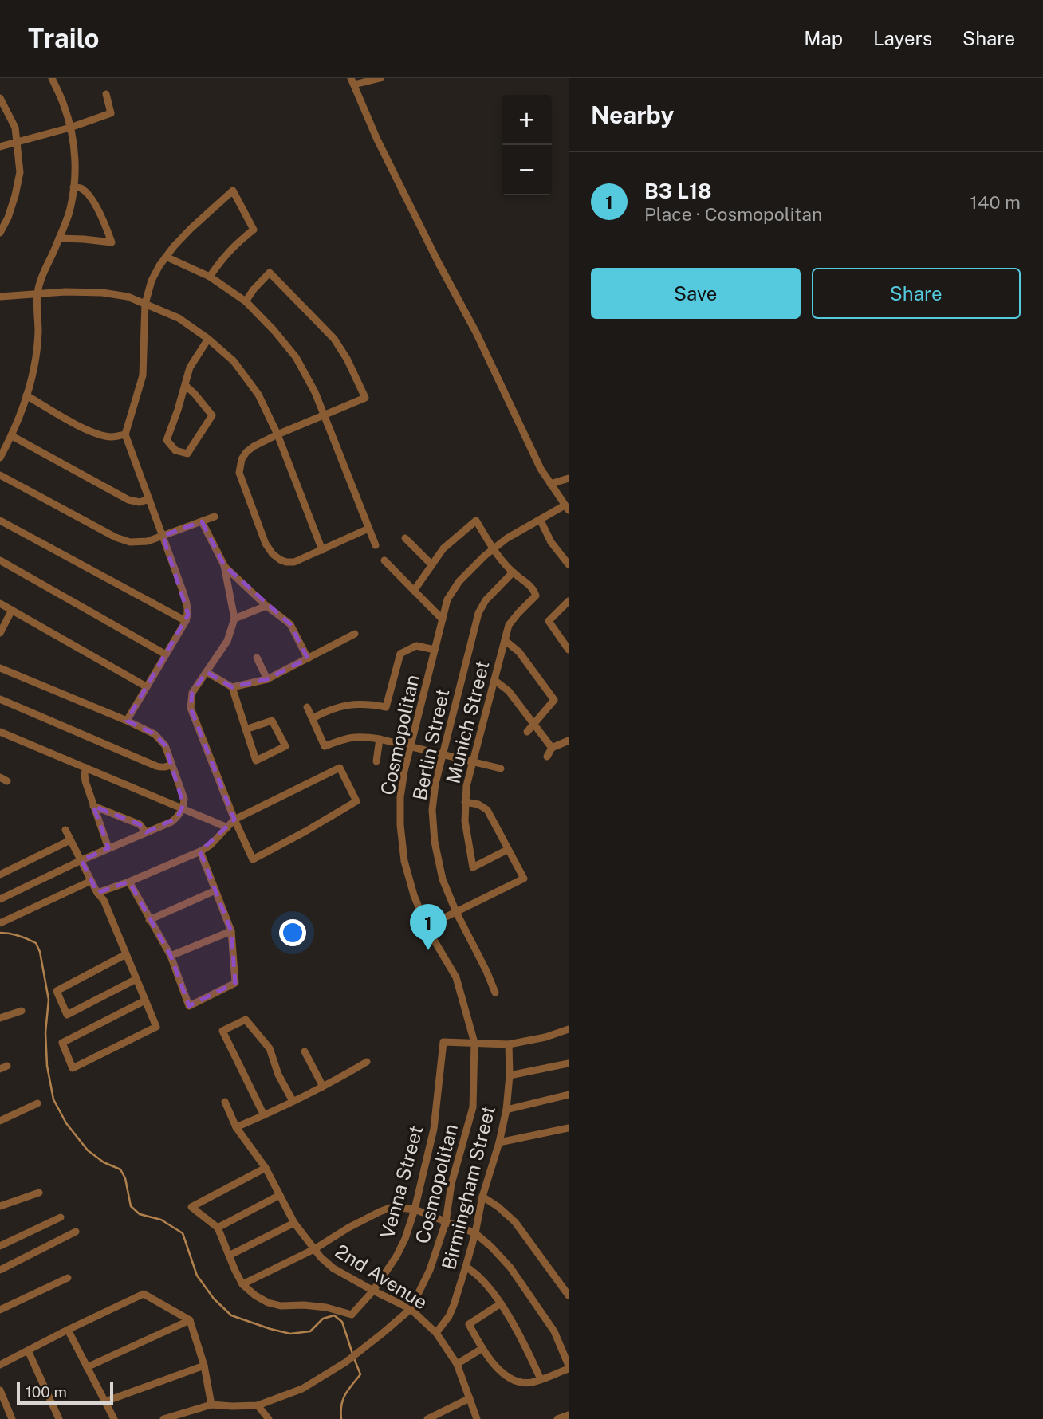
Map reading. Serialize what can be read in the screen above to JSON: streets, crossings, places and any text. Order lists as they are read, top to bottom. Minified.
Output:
{"streets":{"street":["Munich Street","Cosmopolitan","Berlin Street","Venna Street","Birmingham Street","2nd Avenue"]},"crossings":[["Munich Street","Berlin Street"],["Cosmopolitan","Venna Street"],["Cosmopolitan","2nd Avenue"],["Venna Street","2nd Avenue"],["Birmingham Street","2nd Avenue"]],"scale_bar":"100 m","page":{"header":"Trailo","nav":["Map","Layers","Share"],"heading":"Nearby","map_buttons":["+","−"],"list":[{"mark":"1","name":"B3 L18","note":"Place · Cosmopolitan","value":"140 m"}],"buttons":["Save","Share"],"pins":"1","scale":"100 m"}}
